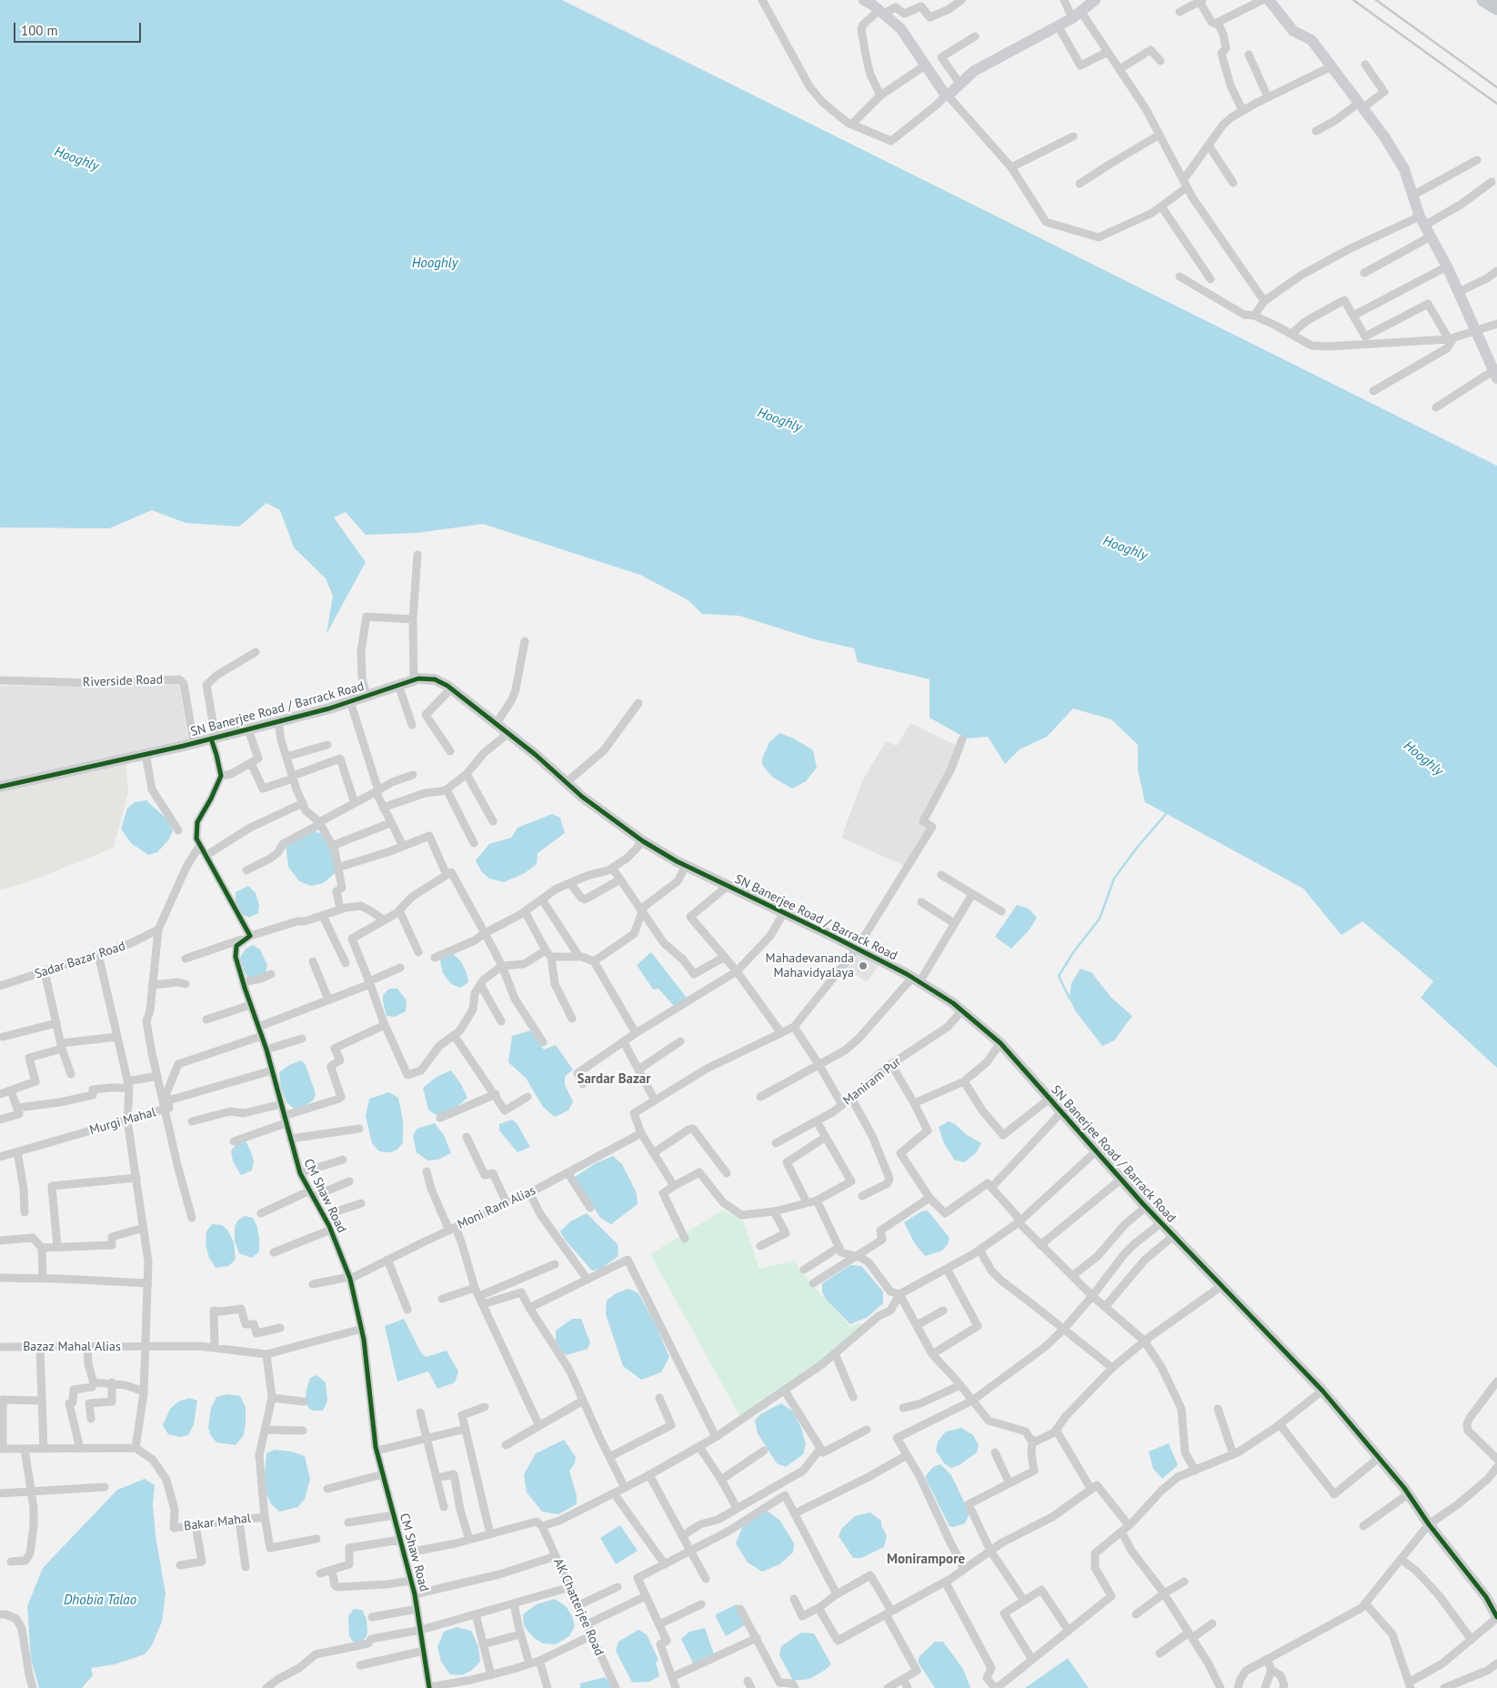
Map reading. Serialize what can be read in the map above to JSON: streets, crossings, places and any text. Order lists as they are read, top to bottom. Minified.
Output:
{"streets":{"street":["Riverside Road","SN Banerjee Road / Barrack Road","Sadar Bazar Road","Maniram Pur","Murgi Mahal","CM Shaw Road","Moni Ram Alias","Bazaz Mahal Alias","Bakar Mahal","AK Chatterjee Road"]},"crossings":[["Riverside Road","SN Banerjee Road / Barrack Road"],["SN Banerjee Road / Barrack Road","Maniram Pur"],["Murgi Mahal","CM Shaw Road"],["CM Shaw Road","Moni Ram Alias"],["Bazaz Mahal Alias","Bakar Mahal"]],"districts":["Sardar Bazar","Monirampore"],"water":["Hooghly","Dhobia Talao"],"places":["Mahadevananda Mahavidyalaya"],"scale_bar":"100 m"}
